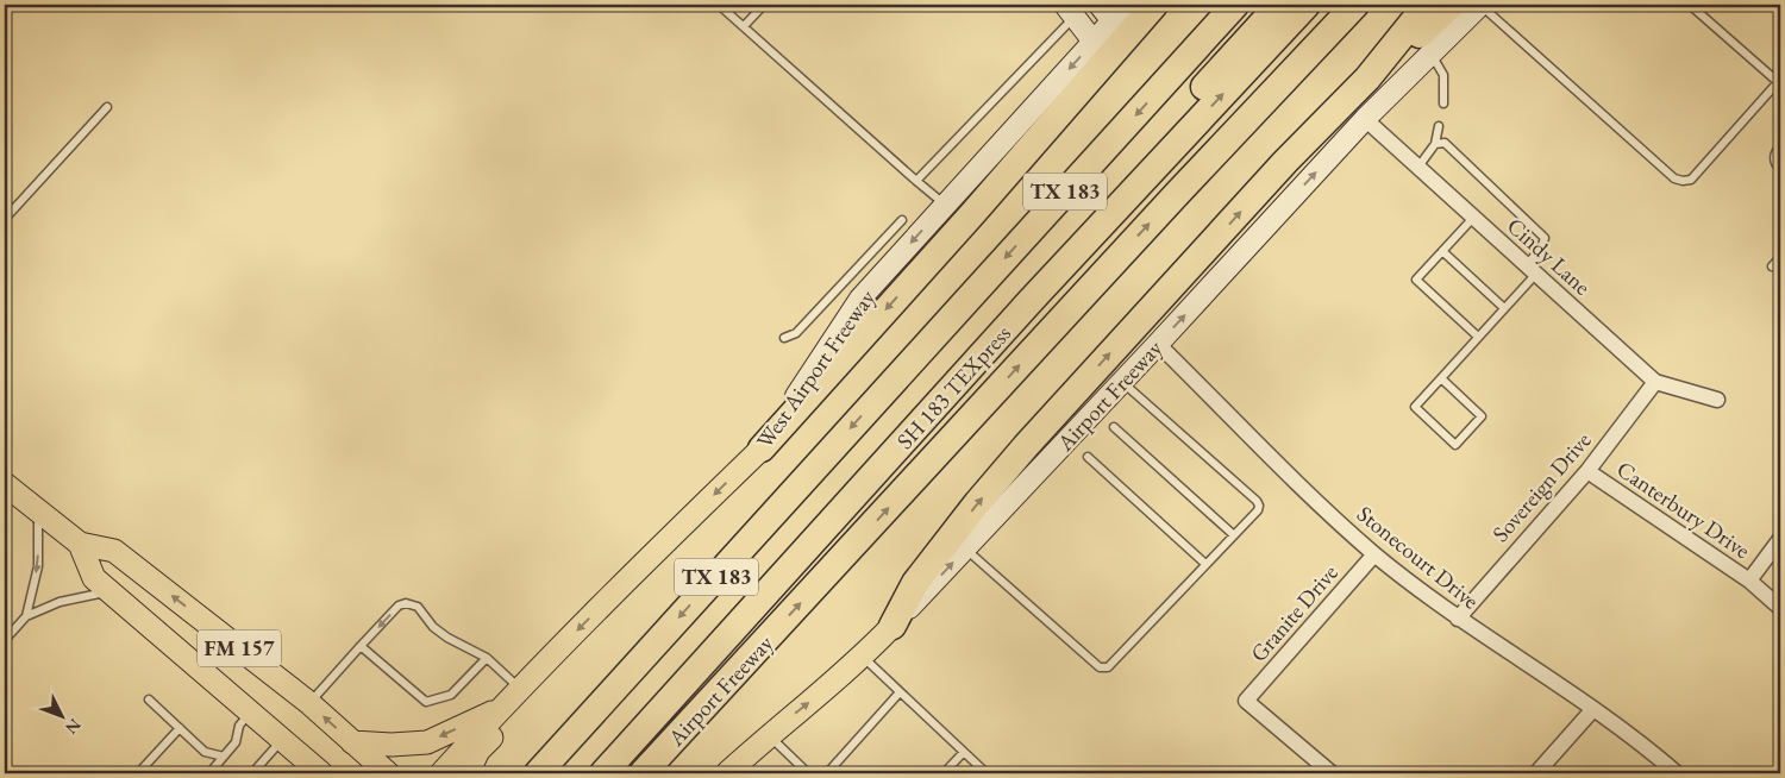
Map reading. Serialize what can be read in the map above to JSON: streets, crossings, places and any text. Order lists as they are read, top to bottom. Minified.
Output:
{"streets":{"highway":["TX 183","SH 183 TEXpress","Airport Freeway"],"main road":["West Airport Freeway","FM 157"],"street":["Cindy Lane","Sovereign Drive","Canterbury Drive","Stonecourt Drive","Granite Drive"]},"crossings":[["Cindy Lane","Airport Freeway"],["Cindy Lane","Sovereign Drive"],["Airport Freeway","Stonecourt Drive"],["Sovereign Drive","Canterbury Drive"],["Sovereign Drive","Stonecourt Drive"],["Stonecourt Drive","Granite Drive"]],"one_way":["West Airport Freeway"],"north":"bottom right"}
